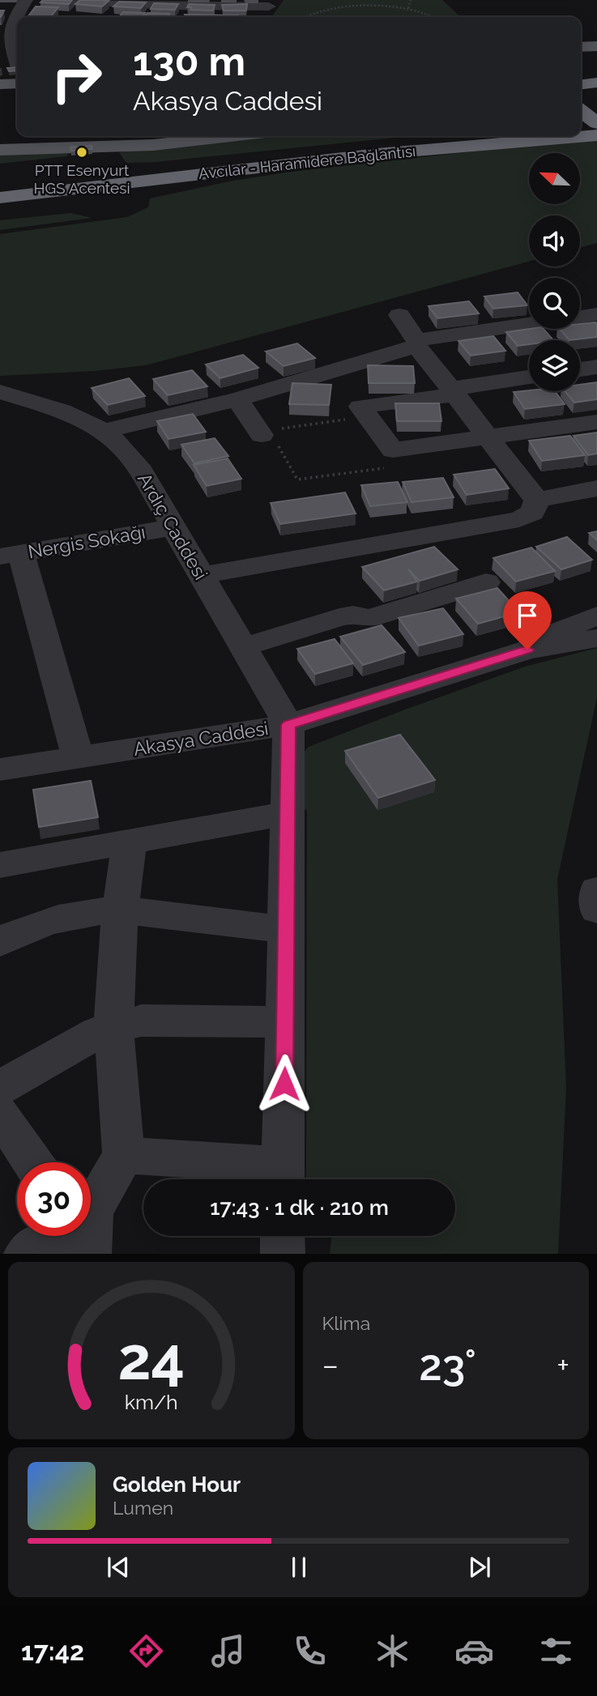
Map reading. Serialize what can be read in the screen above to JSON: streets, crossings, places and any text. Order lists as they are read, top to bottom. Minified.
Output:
{"streets":{"highway":["Avcılar - Haramidere Bağlantısı"],"street":["Ardıç Caddesi","Nergis Sokağı","Akasya Caddesi"]},"crossings":[["Ardıç Caddesi","Nergis Sokağı"],["Ardıç Caddesi","Akasya Caddesi"]],"places":["PTT Esenyurt HGS Acentesi"],"north":"top left","page":{"turn":["130 m","Akasya Caddesi"],"limit":"30","trip":"17:43 · 1 dk · 210 m","tile":"Klima","heat":["−","23°","+"],"song":["Golden Hour","Lumen"],"tabs":"17:42","gauge":["24","km/h"]}}
